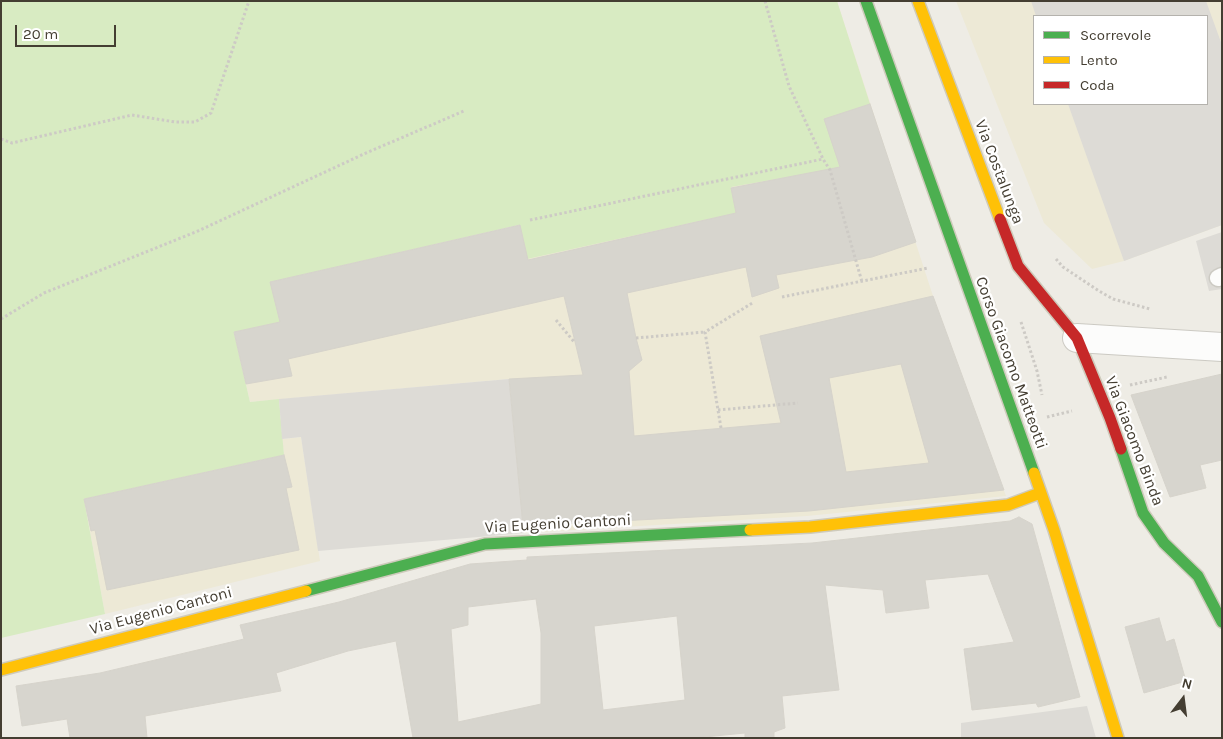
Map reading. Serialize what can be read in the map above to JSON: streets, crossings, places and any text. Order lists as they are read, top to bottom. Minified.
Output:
{"streets":{"street":["Via Costalunga","Corso Giacomo Matteotti","Via Giacomo Binda","Via Eugenio Cantoni"]},"crossings":[["Via Costalunga","Via Giacomo Binda"],["Corso Giacomo Matteotti","Via Eugenio Cantoni"]],"legend":["Scorrevole","Lento","Coda"],"scale_bar":"20 m","north":"top"}
